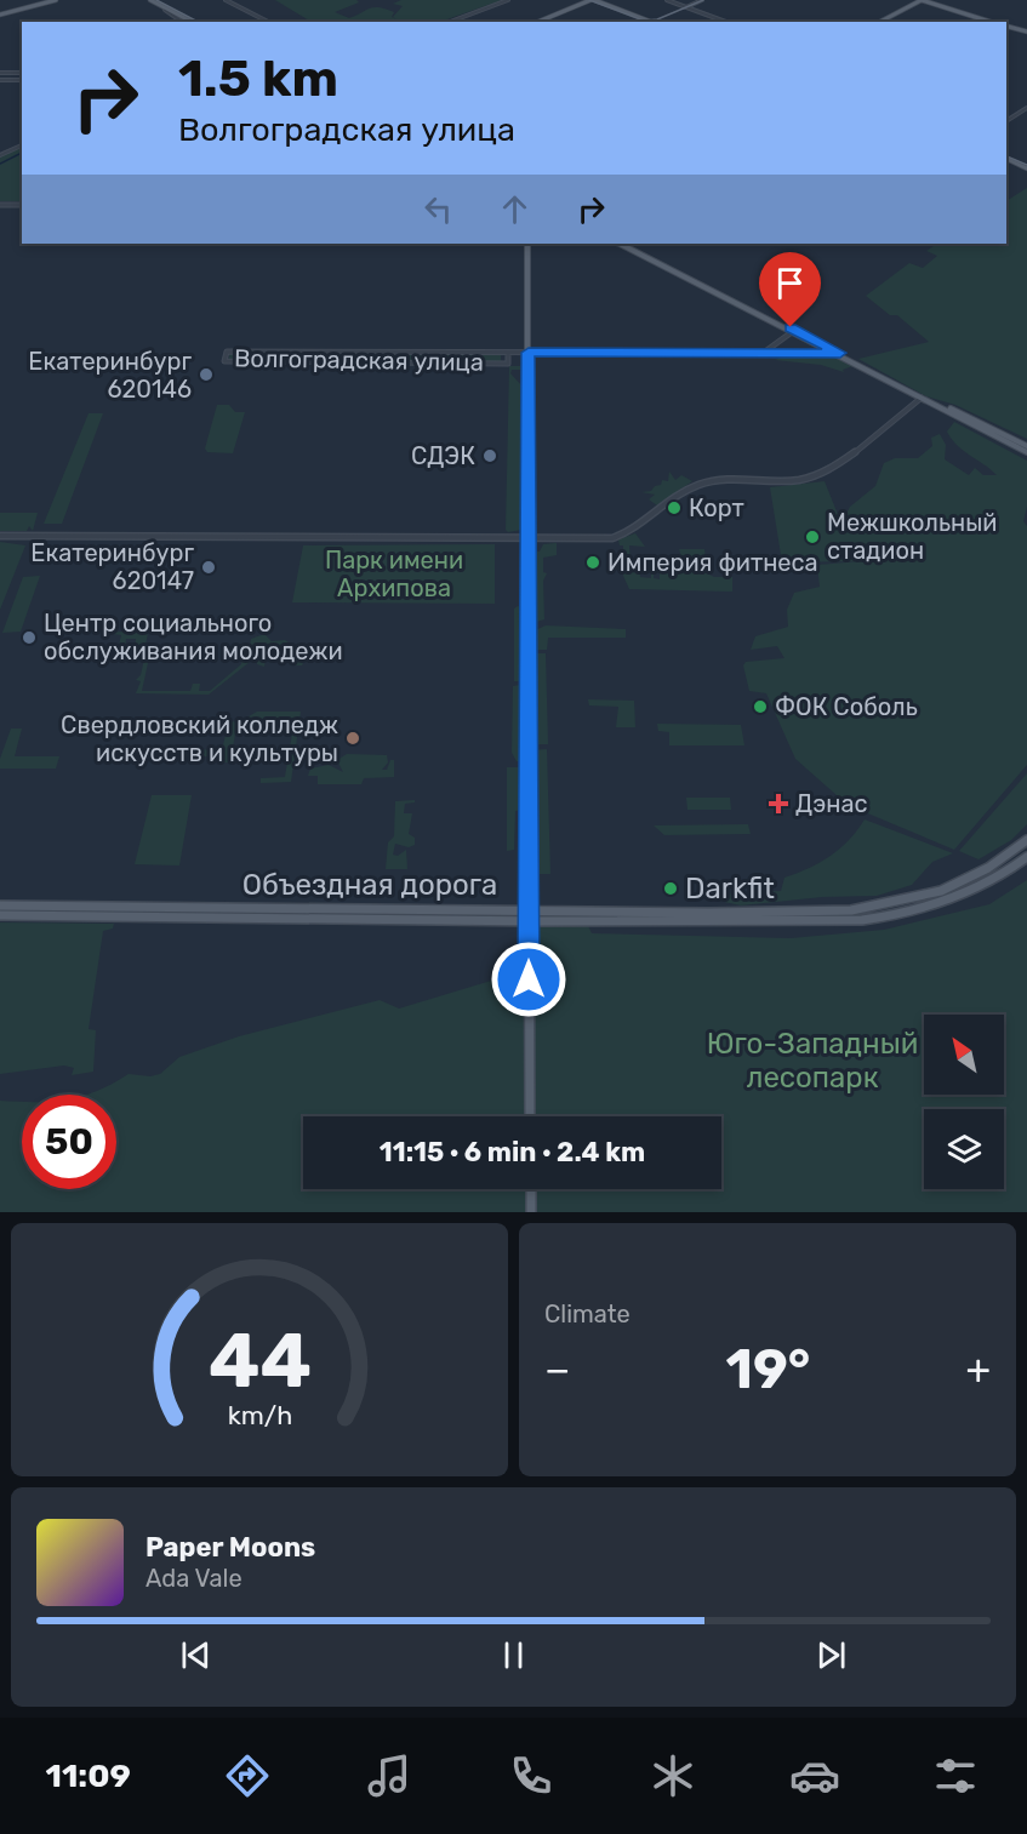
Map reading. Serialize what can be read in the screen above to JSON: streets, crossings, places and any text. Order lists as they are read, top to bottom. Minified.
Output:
{"streets":{"main road":["Объездная дорога"],"street":["Волгоградская улица"]},"parks":["Парк имени Архипова","Юго-Западный лесопарк"],"places":{"other":["Екатеринбург 620146","СДЭК","Корт","Межшкольный стадион","Империя фитнеса","Екатеринбург 620147","Центр социального обслуживания молодежи","ФОК Соболь","Свердловский колледж искусств и культуры","Darkfit"],"health":["Дэнас"]},"north":"top left","page":{"turn":["1.5 km","Волгоградская улица"],"limit":"50","trip":"11:15 · 6 min · 2.4 km","tile":"Climate","heat":["−","19°","+"],"song":["Paper Moons","Ada Vale"],"tabs":"11:09","gauge":["44","km/h"]}}
